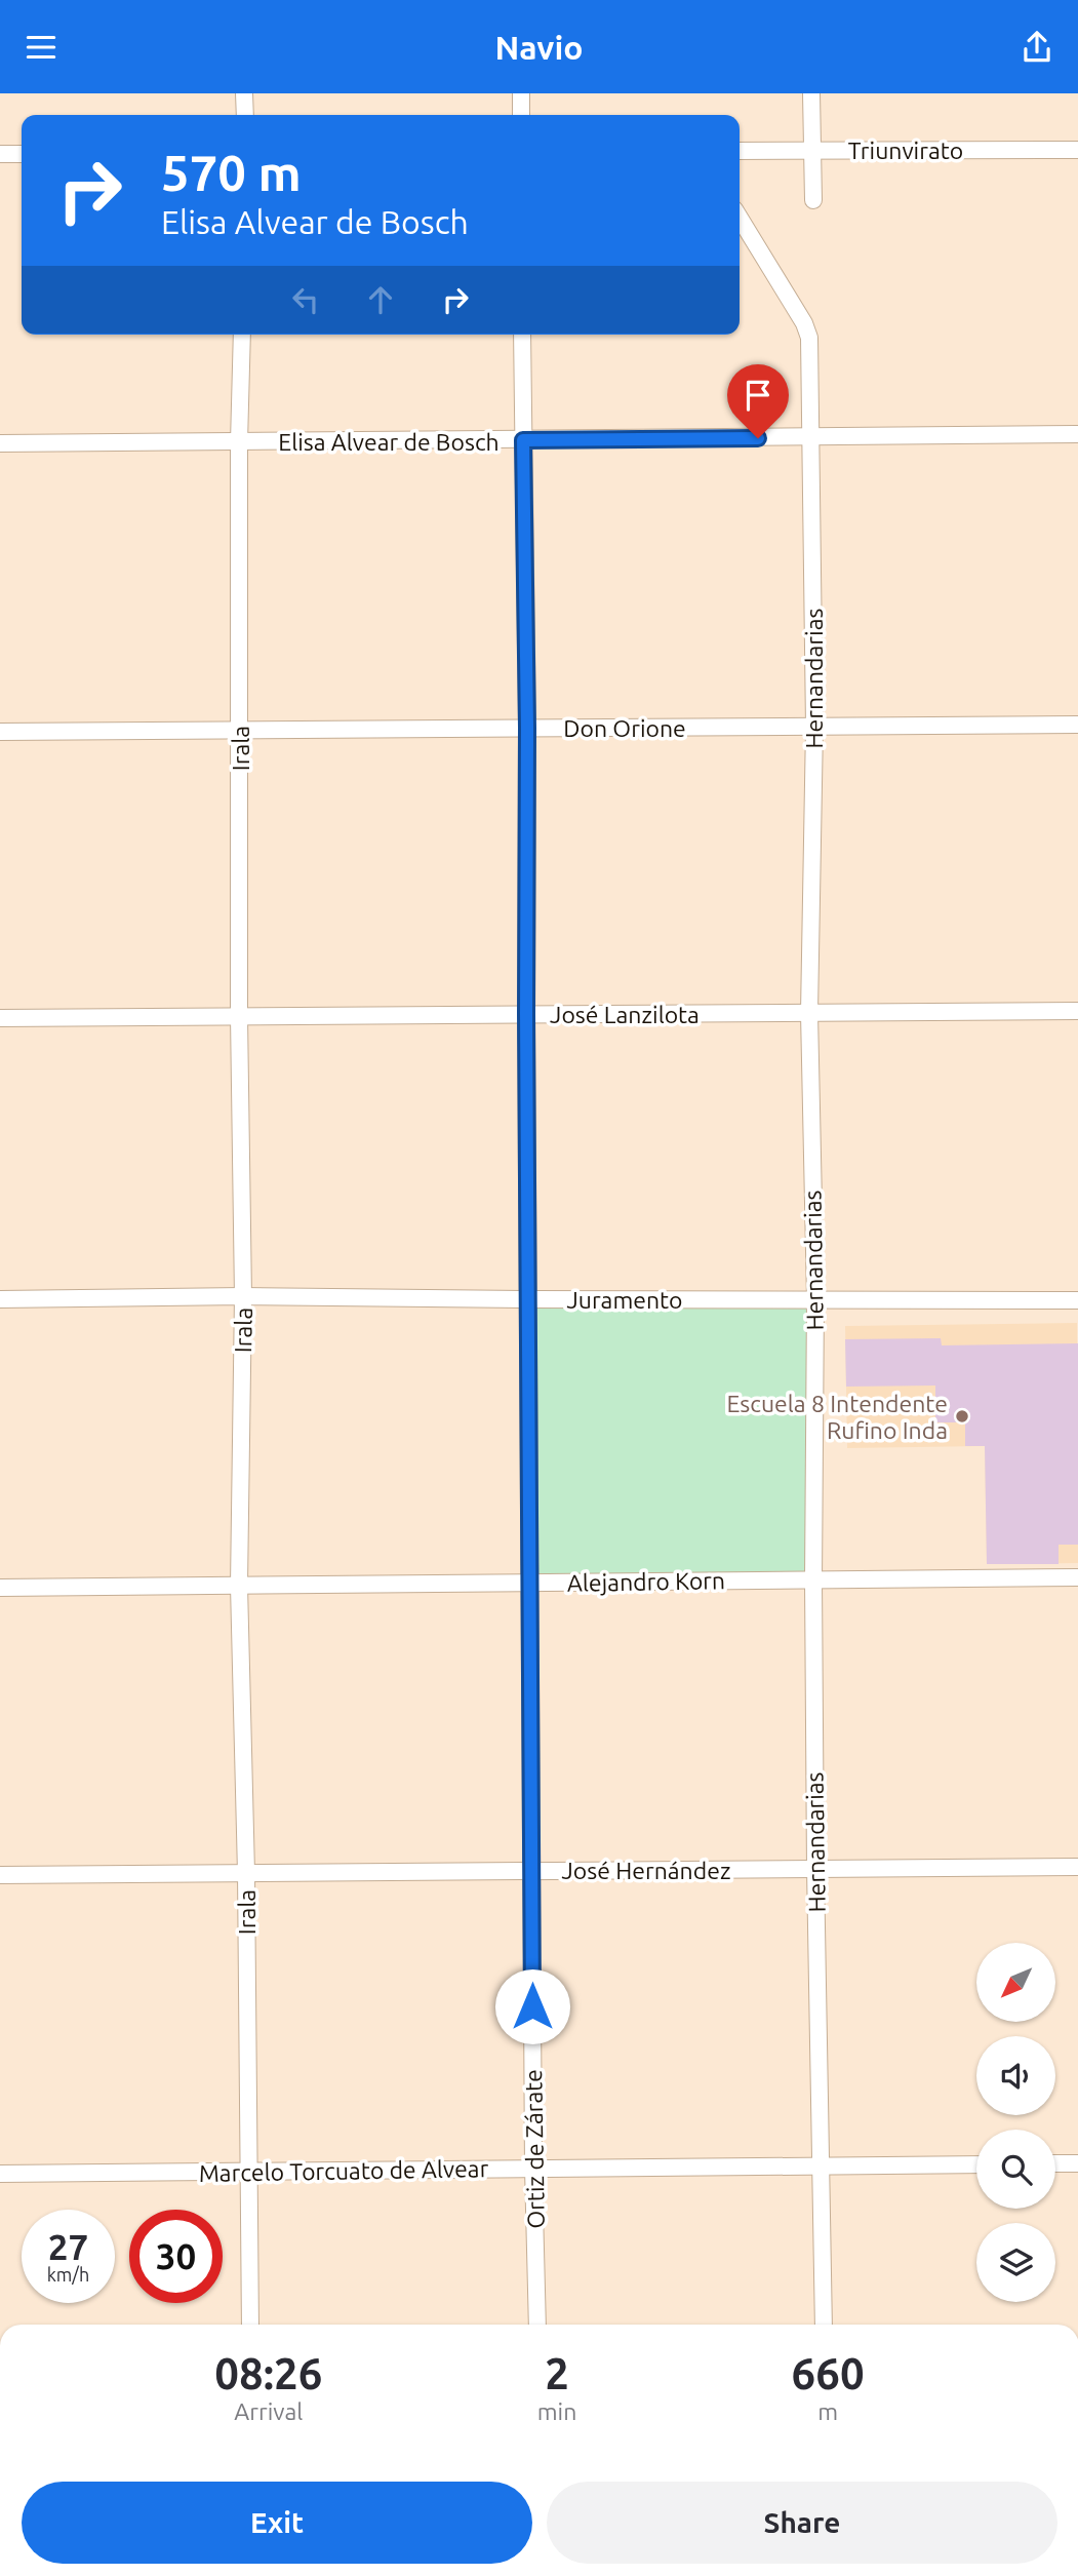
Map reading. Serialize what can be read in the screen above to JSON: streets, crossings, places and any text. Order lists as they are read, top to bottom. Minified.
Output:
{"streets":{"street":["Triunvirato","Elisa Alvear de Bosch","Hernandarias","Don Orione","Irala","José Lanzilota","Juramento","Alejandro Korn","José Hernández","Ortiz de Zárate","Marcelo Torcuato de Alvear"]},"crossings":[["Elisa Alvear de Bosch","Hernandarias"],["Elisa Alvear de Bosch","Irala"],["Elisa Alvear de Bosch","Ortiz de Zárate"],["Hernandarias","Don Orione"],["Hernandarias","José Lanzilota"],["Hernandarias","Juramento"],["Hernandarias","Alejandro Korn"],["Hernandarias","José Hernández"],["Hernandarias","Marcelo Torcuato de Alvear"],["Don Orione","Irala"],["Don Orione","Ortiz de Zárate"],["Irala","José Lanzilota"],["Irala","Juramento"],["Irala","Alejandro Korn"],["Irala","José Hernández"],["Irala","Marcelo Torcuato de Alvear"],["José Lanzilota","Ortiz de Zárate"],["Juramento","Ortiz de Zárate"],["Alejandro Korn","Ortiz de Zárate"],["José Hernández","Ortiz de Zárate"],["Ortiz de Zárate","Marcelo Torcuato de Alvear"]],"places":["Escuela 8 Intendente Rufino Inda"],"north":"bottom left","page":{"header":"Navio","turn":["570 m","Elisa Alvear de Bosch"],"speed":"27 km/h","limit":"30","eta":["08:26","Arrival","2","min","660","m"],"buttons":["Exit","Share"]}}
